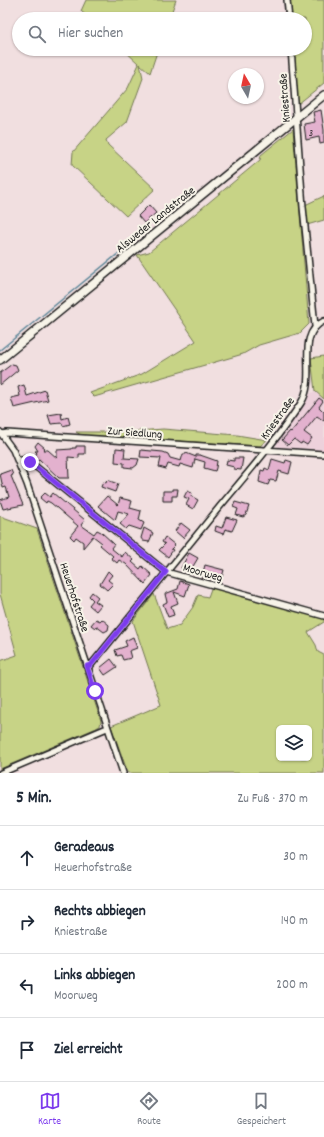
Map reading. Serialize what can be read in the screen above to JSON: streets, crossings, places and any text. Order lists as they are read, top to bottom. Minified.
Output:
{"streets":{"street":["Kniestraße","Alsweder Landstraße","Zur Siedlung","Moorweg","Heuerhofstraße"]},"crossings":[["Kniestraße","Alsweder Landstraße"],["Kniestraße","Zur Siedlung"],["Kniestraße","Moorweg"],["Kniestraße","Heuerhofstraße"],["Zur Siedlung","Heuerhofstraße"],["Moorweg","Heuerhofstraße"]],"house_numbers":["3"],"north":"top","page":{"search":"Hier suchen","heading":["5 Min.","Zu Fuß · 370 m"],"list":[["Geradeaus","Heuerhofstraße","30 m"],["Rechts abbiegen","Kniestraße","140 m"],["Links abbiegen","Moorweg","200 m"],"Ziel erreicht"],"nav":["Karte","Route","Gespeichert"]}}
